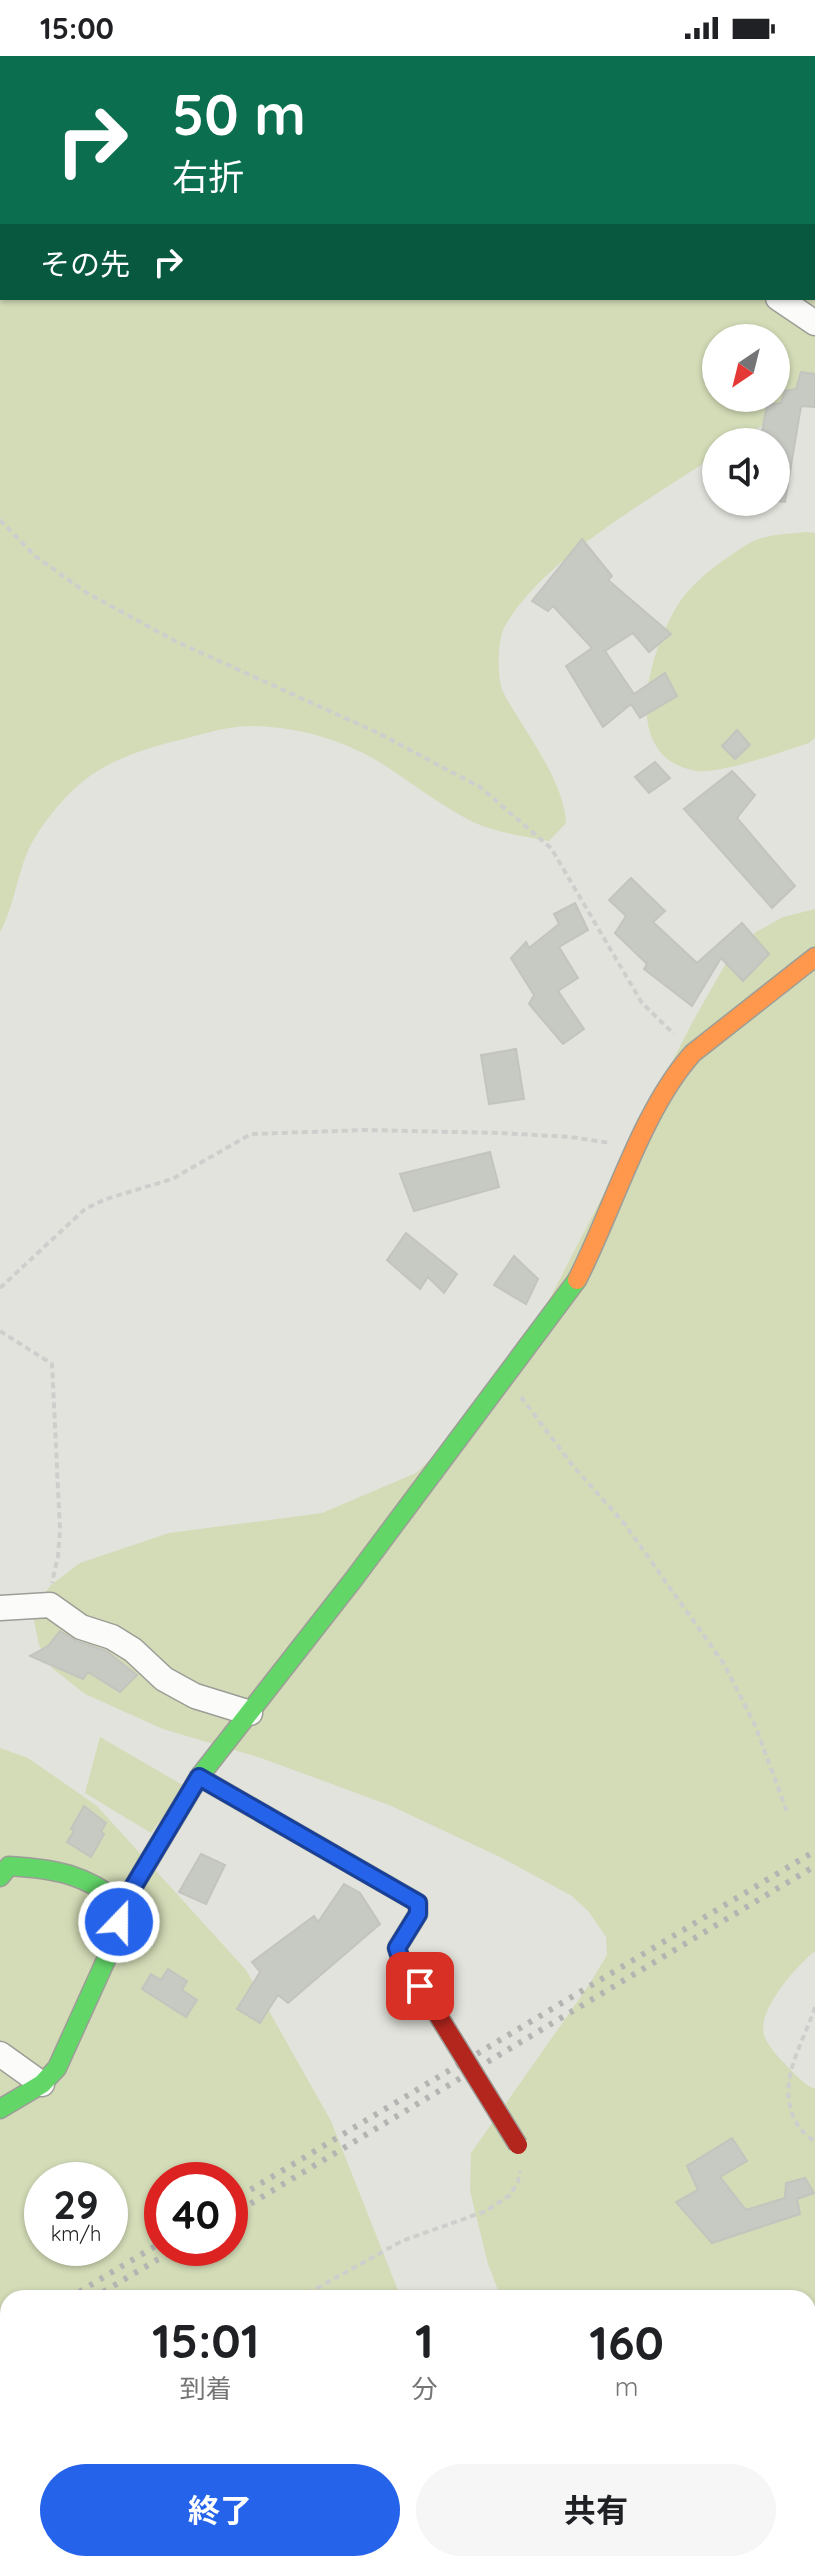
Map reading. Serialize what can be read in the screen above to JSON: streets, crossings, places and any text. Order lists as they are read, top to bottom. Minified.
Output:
{"north":"bottom left","page":{"status":"15:00","turn":["50 m","右折"],"then":"その先","speed":"29 km/h","limit":"40","eta":["15:01","到着","1","分","160","m"],"buttons":["終了","共有"]}}
